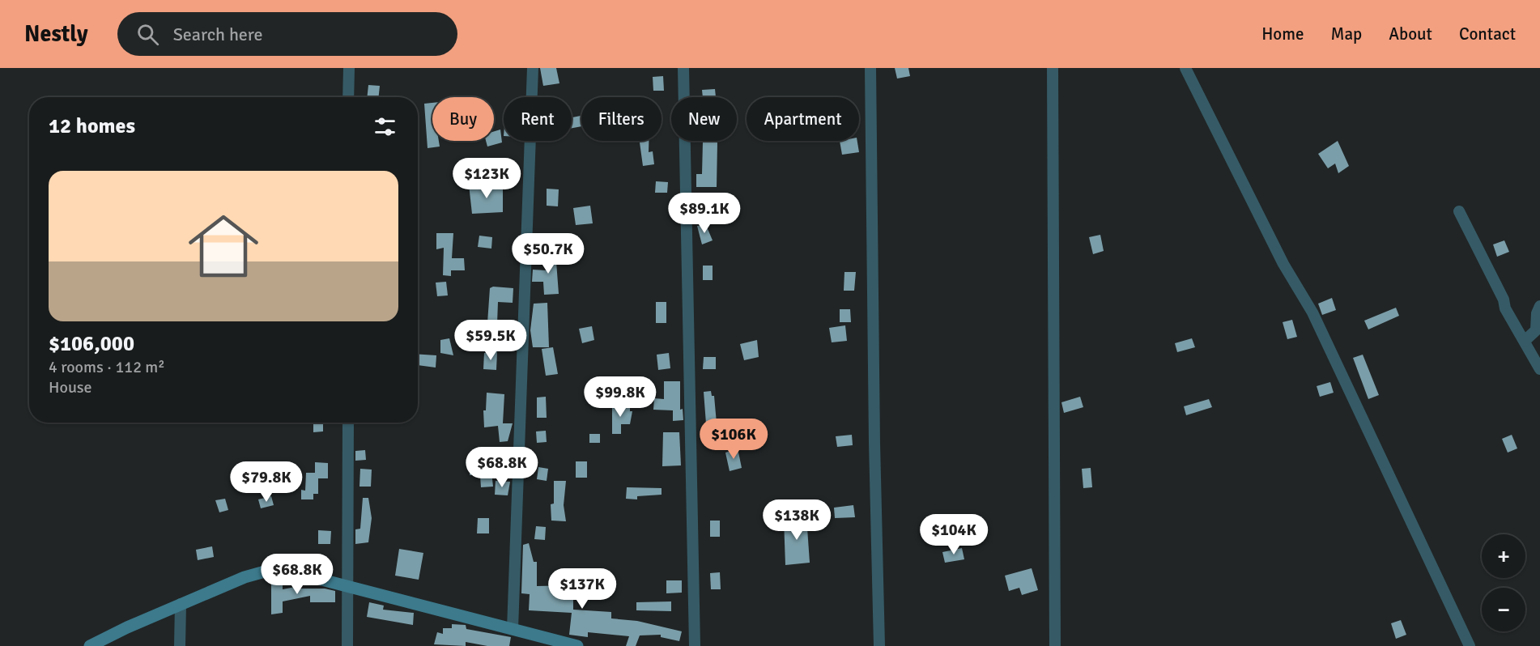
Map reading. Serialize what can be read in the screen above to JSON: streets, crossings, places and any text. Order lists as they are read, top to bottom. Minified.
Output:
{"page":{"header":"Nestly","search":"Search here","nav":["Home","Map","About","Contact"],"chip":["Buy","Rent","Filters","New","Apartment"],"heading":"12 homes","list":[{"name":"$106,000","note":"4 rooms · 112 m² · House"}],"price":["$123K","$89.1K","$50.7K","$59.5K","$99.8K","$106K","$68.8K","$79.8K","$138K","$104K","$68.8K","$137K"],"map_buttons":["+","−"]}}
